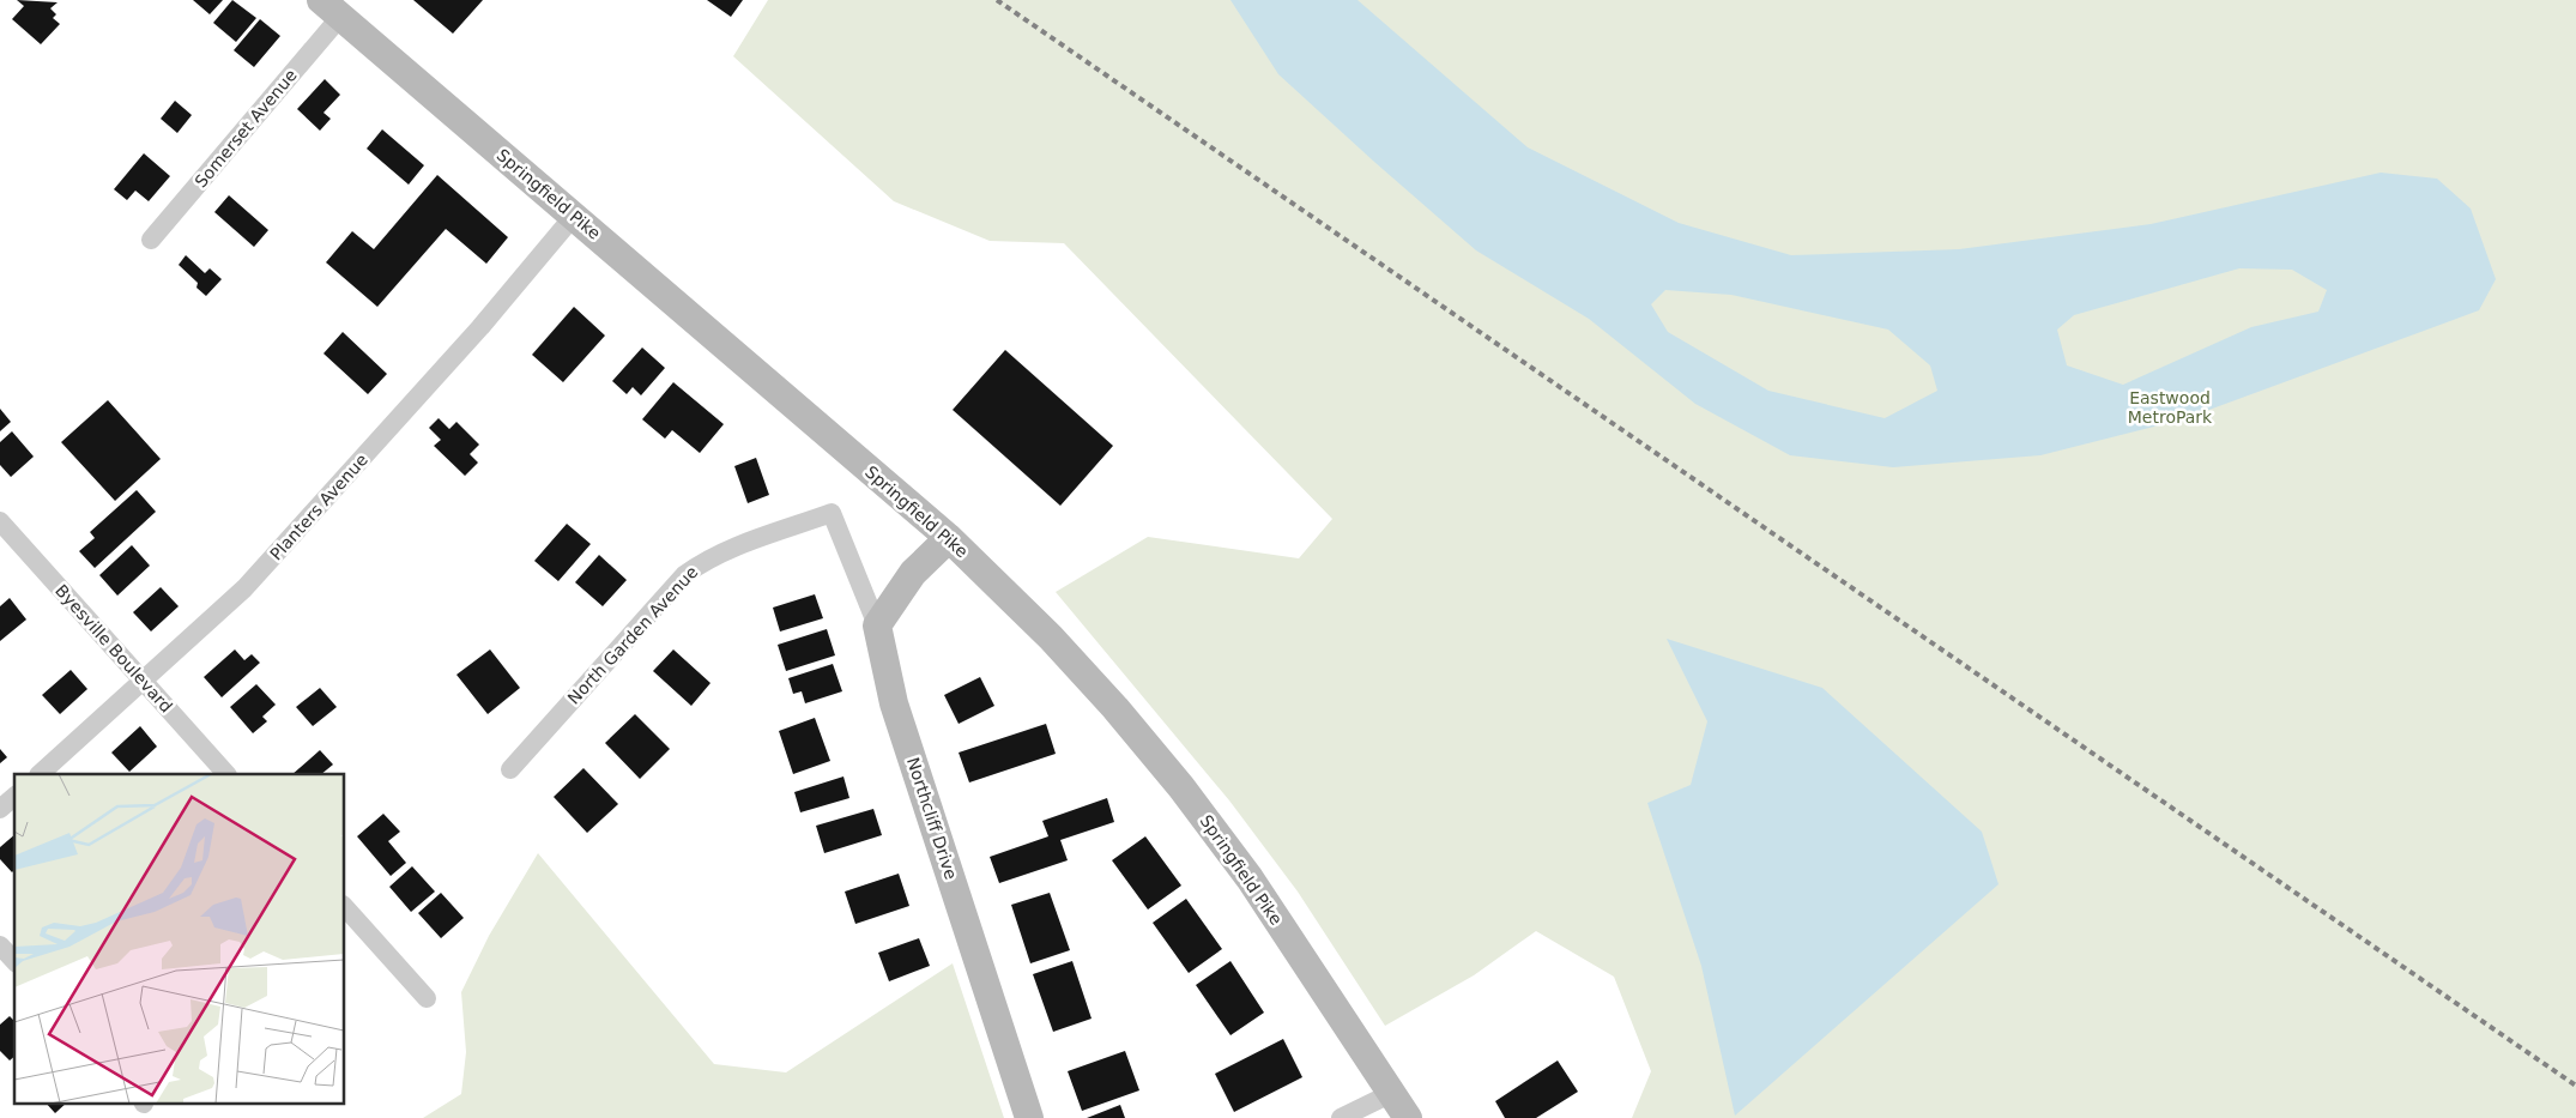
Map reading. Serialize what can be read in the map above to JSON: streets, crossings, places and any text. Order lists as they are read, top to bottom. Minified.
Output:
{"streets":{"main road":["Springfield Pike","Northcliff Drive"],"street":["Somerset Avenue","Planters Avenue","North Garden Avenue","Byesville Boulevard"]},"crossings":[["Somerset Avenue","Springfield Pike"],["Springfield Pike","Planters Avenue"],["Planters Avenue","Byesville Boulevard"],["North Garden Avenue","Northcliff Drive"]],"parks":["Eastwood MetroPark"]}
